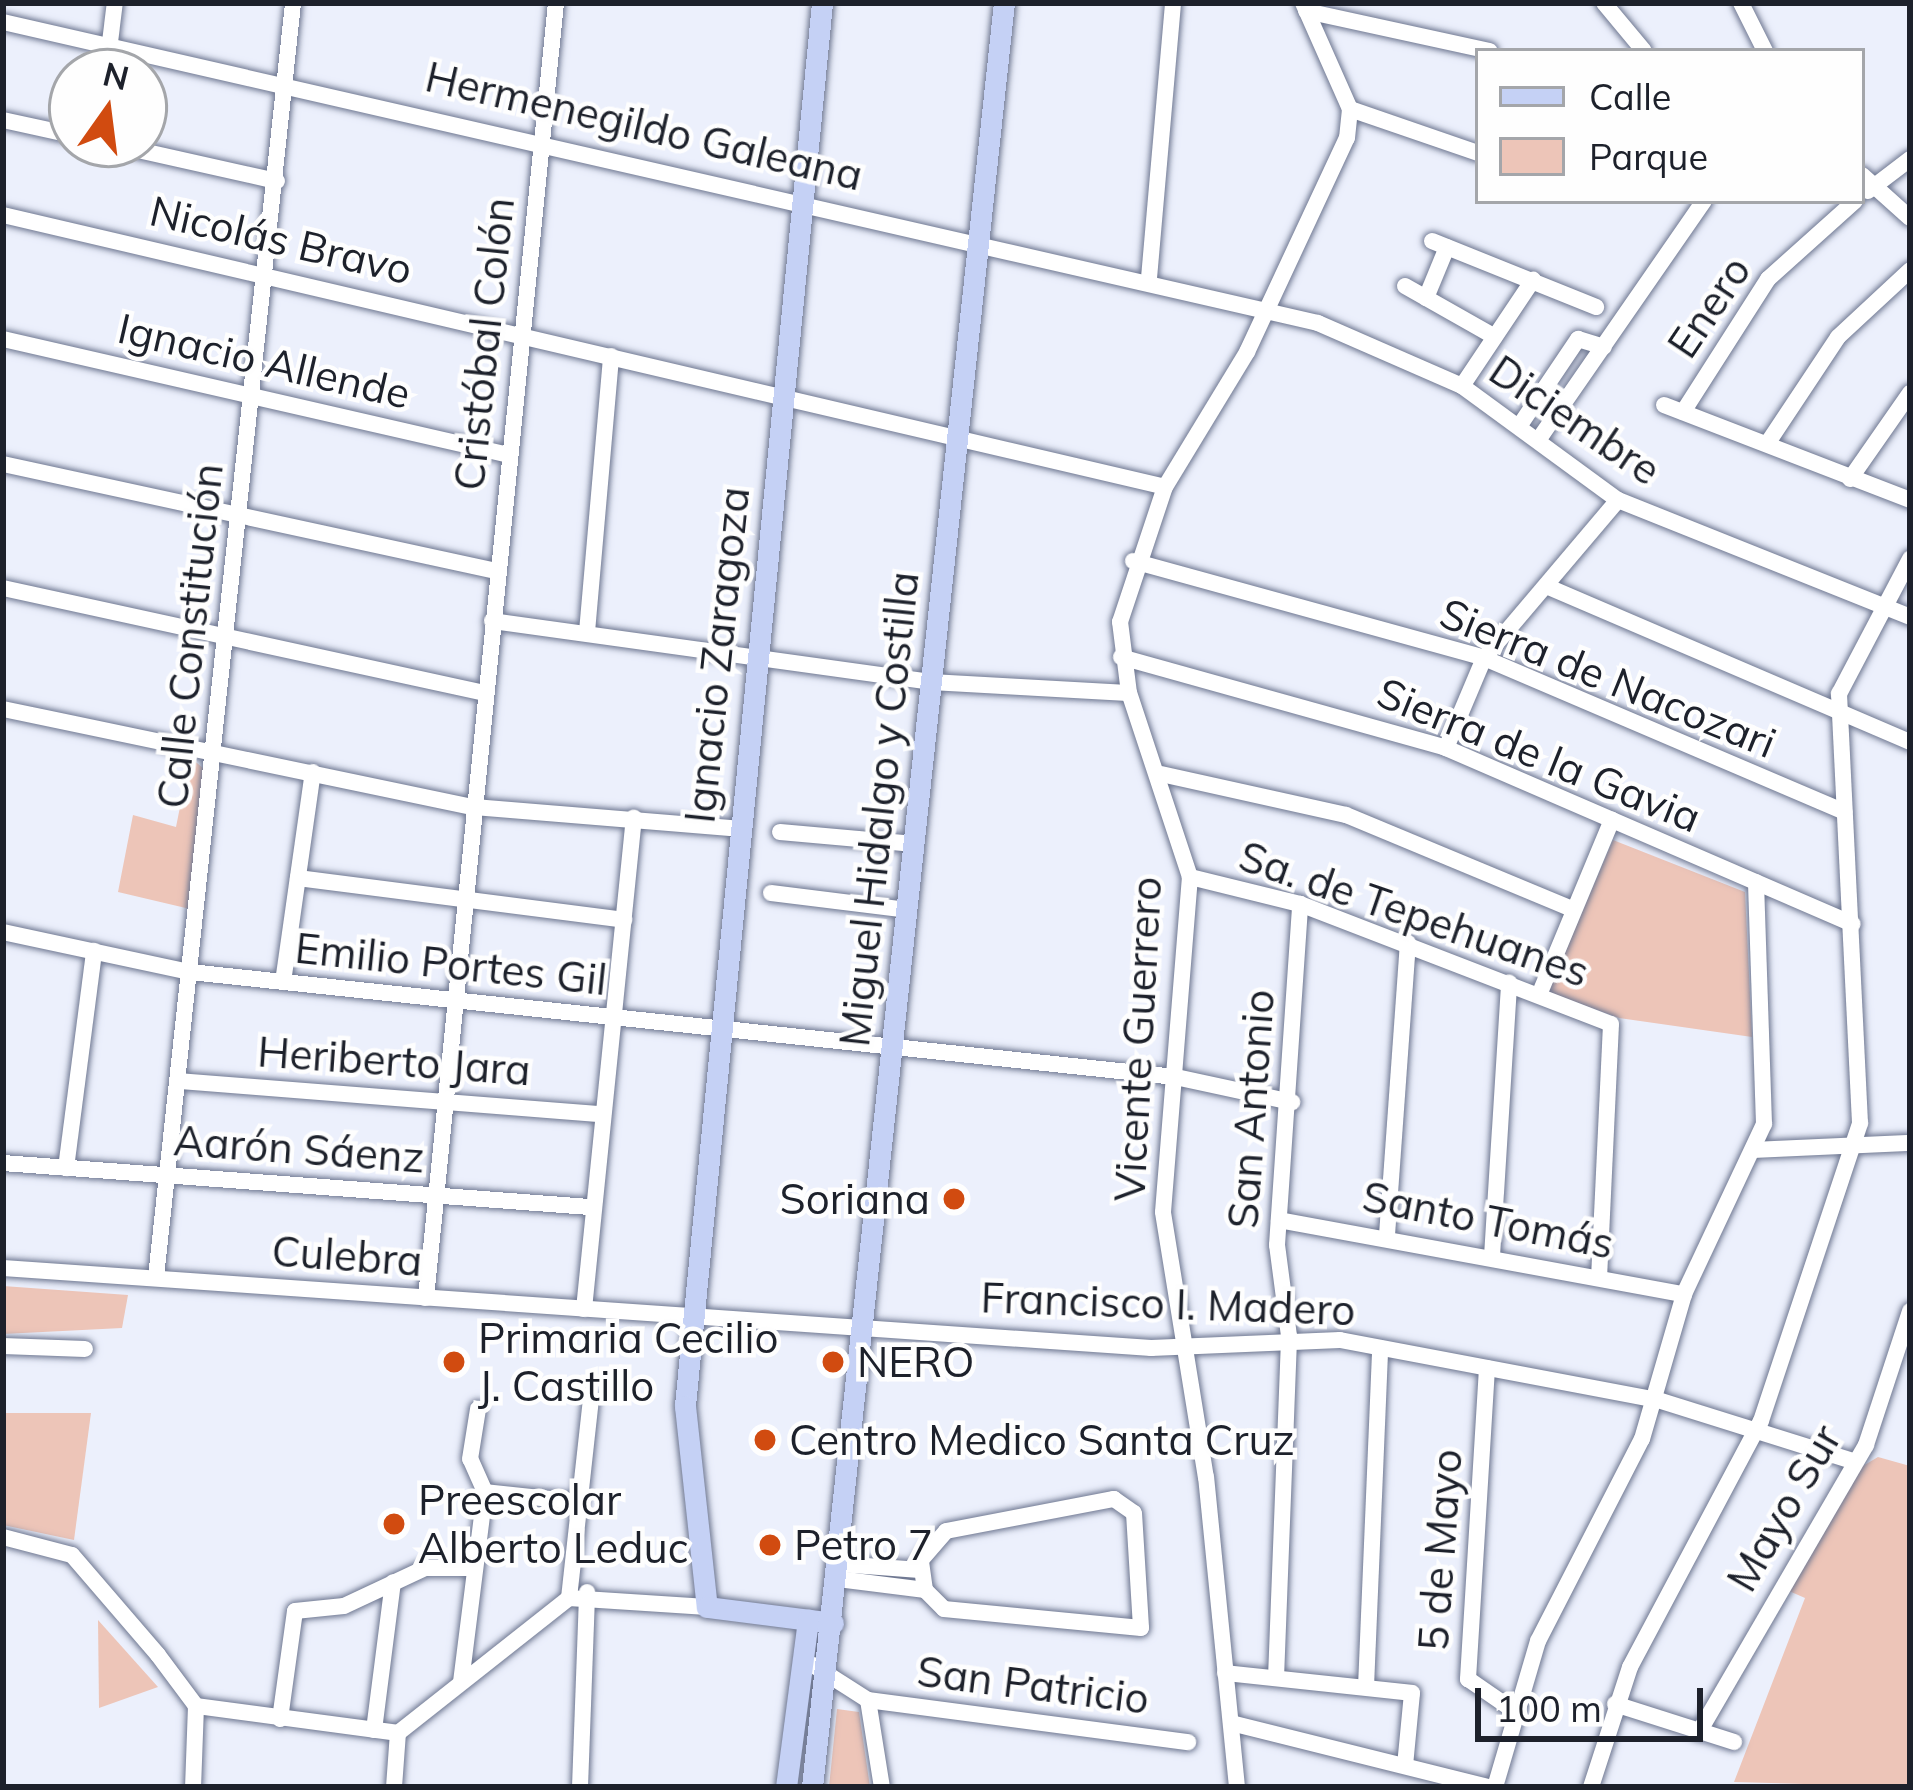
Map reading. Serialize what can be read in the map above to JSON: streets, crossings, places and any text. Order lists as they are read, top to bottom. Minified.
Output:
{"streets":{"main road":["Ignacio Zaragoza","Miguel Hidalgo y Costilla"],"street":["Hermenegildo Galeana","Nicolás Bravo","Enero","Cristóbal Colón","Ignacio Allende","Diciembre","Calle Constitución","Sierra de Nacozari","Sierra de la Gavia","Sa. de Tepehuanes","Emilio Portes Gil","Vicente Guerrero","Heriberto Jara","San Antonio","Aarón Sáenz","Santo Tomás","Culebra","Francisco I. Madero","Mayo Sur","5 de Mayo","San Patricio"]},"crossings":[["Hermenegildo Galeana","Cristóbal Colón"],["Hermenegildo Galeana","Diciembre"],["Hermenegildo Galeana","Calle Constitución"],["Hermenegildo Galeana","Ignacio Zaragoza"],["Hermenegildo Galeana","Miguel Hidalgo y Costilla"],["Hermenegildo Galeana","Vicente Guerrero"],["Nicolás Bravo","Cristóbal Colón"],["Nicolás Bravo","Calle Constitución"],["Nicolás Bravo","Ignacio Zaragoza"],["Nicolás Bravo","Miguel Hidalgo y Costilla"],["Nicolás Bravo","Vicente Guerrero"],["Cristóbal Colón","Ignacio Allende"],["Cristóbal Colón","Emilio Portes Gil"],["Cristóbal Colón","Heriberto Jara"],["Cristóbal Colón","Aarón Sáenz"],["Cristóbal Colón","Culebra"],["Ignacio Allende","Calle Constitución"],["Diciembre","Vicente Guerrero"],["Calle Constitución","Emilio Portes Gil"],["Calle Constitución","Heriberto Jara"],["Calle Constitución","Aarón Sáenz"],["Calle Constitución","Culebra"],["Ignacio Zaragoza","Emilio Portes Gil"],["Ignacio Zaragoza","Culebra"],["Ignacio Zaragoza","Francisco I. Madero"],["Sierra de Nacozari","Vicente Guerrero"],["Sierra de la Gavia","Vicente Guerrero"],["Miguel Hidalgo y Costilla","Emilio Portes Gil"],["Miguel Hidalgo y Costilla","Francisco I. Madero"],["Sa. de Tepehuanes","Vicente Guerrero"],["Sa. de Tepehuanes","San Antonio"],["Sa. de Tepehuanes","Santo Tomás"],["Emilio Portes Gil","Vicente Guerrero"],["Emilio Portes Gil","San Antonio"],["Vicente Guerrero","Francisco I. Madero"],["San Antonio","Santo Tomás"],["San Antonio","Francisco I. Madero"],["Culebra","Francisco I. Madero"],["Francisco I. Madero","Mayo Sur"],["Francisco I. Madero","5 de Mayo"]],"places":["Soriana","Primaria Cecilio J. Castillo","NERO","Centro Medico Santa Cruz","Preescolar Alberto Leduc","Petro 7"],"legend":["Calle","Parque"],"scale_bar":"100 m","north":"top"}
